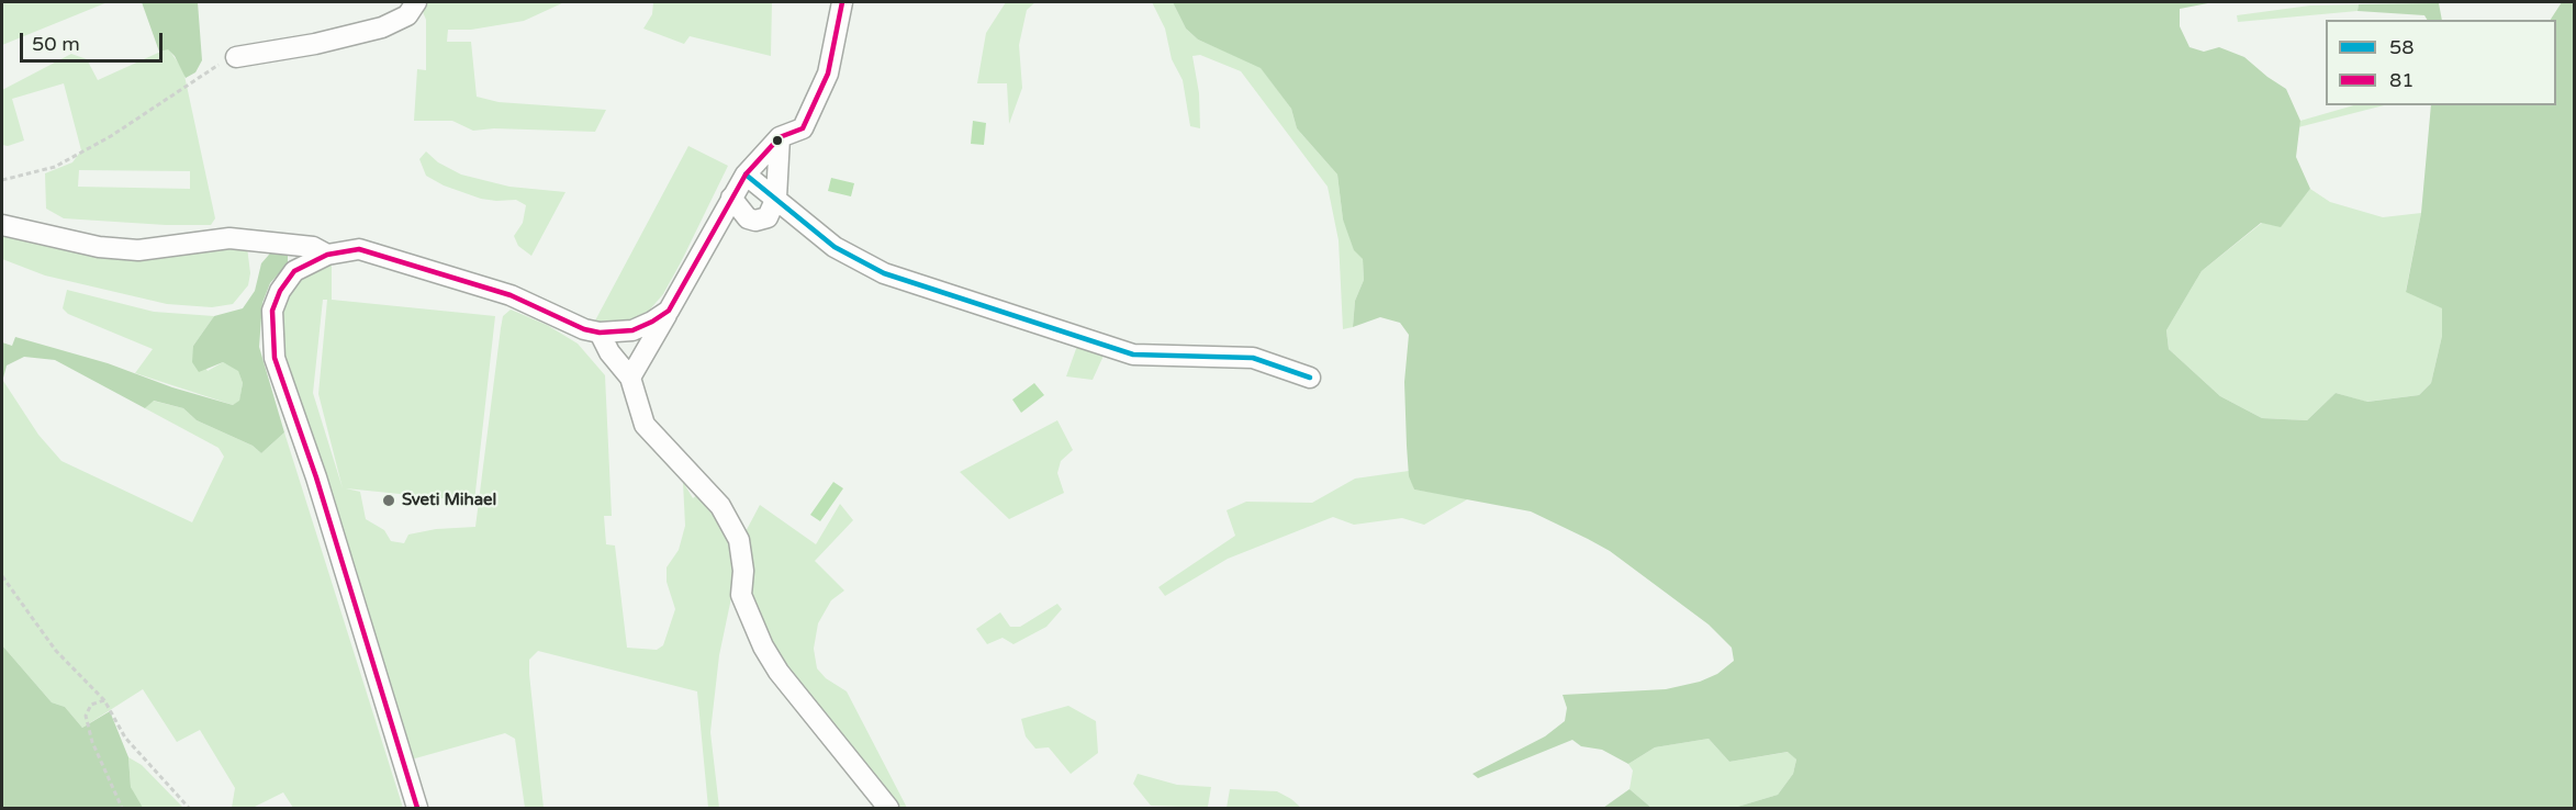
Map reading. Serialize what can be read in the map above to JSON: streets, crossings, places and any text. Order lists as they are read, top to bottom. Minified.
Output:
{"places":["Sveti Mihael"],"lines":["transit line 81","transit line 58"],"legend":["58","81"],"scale_bar":"50 m"}
